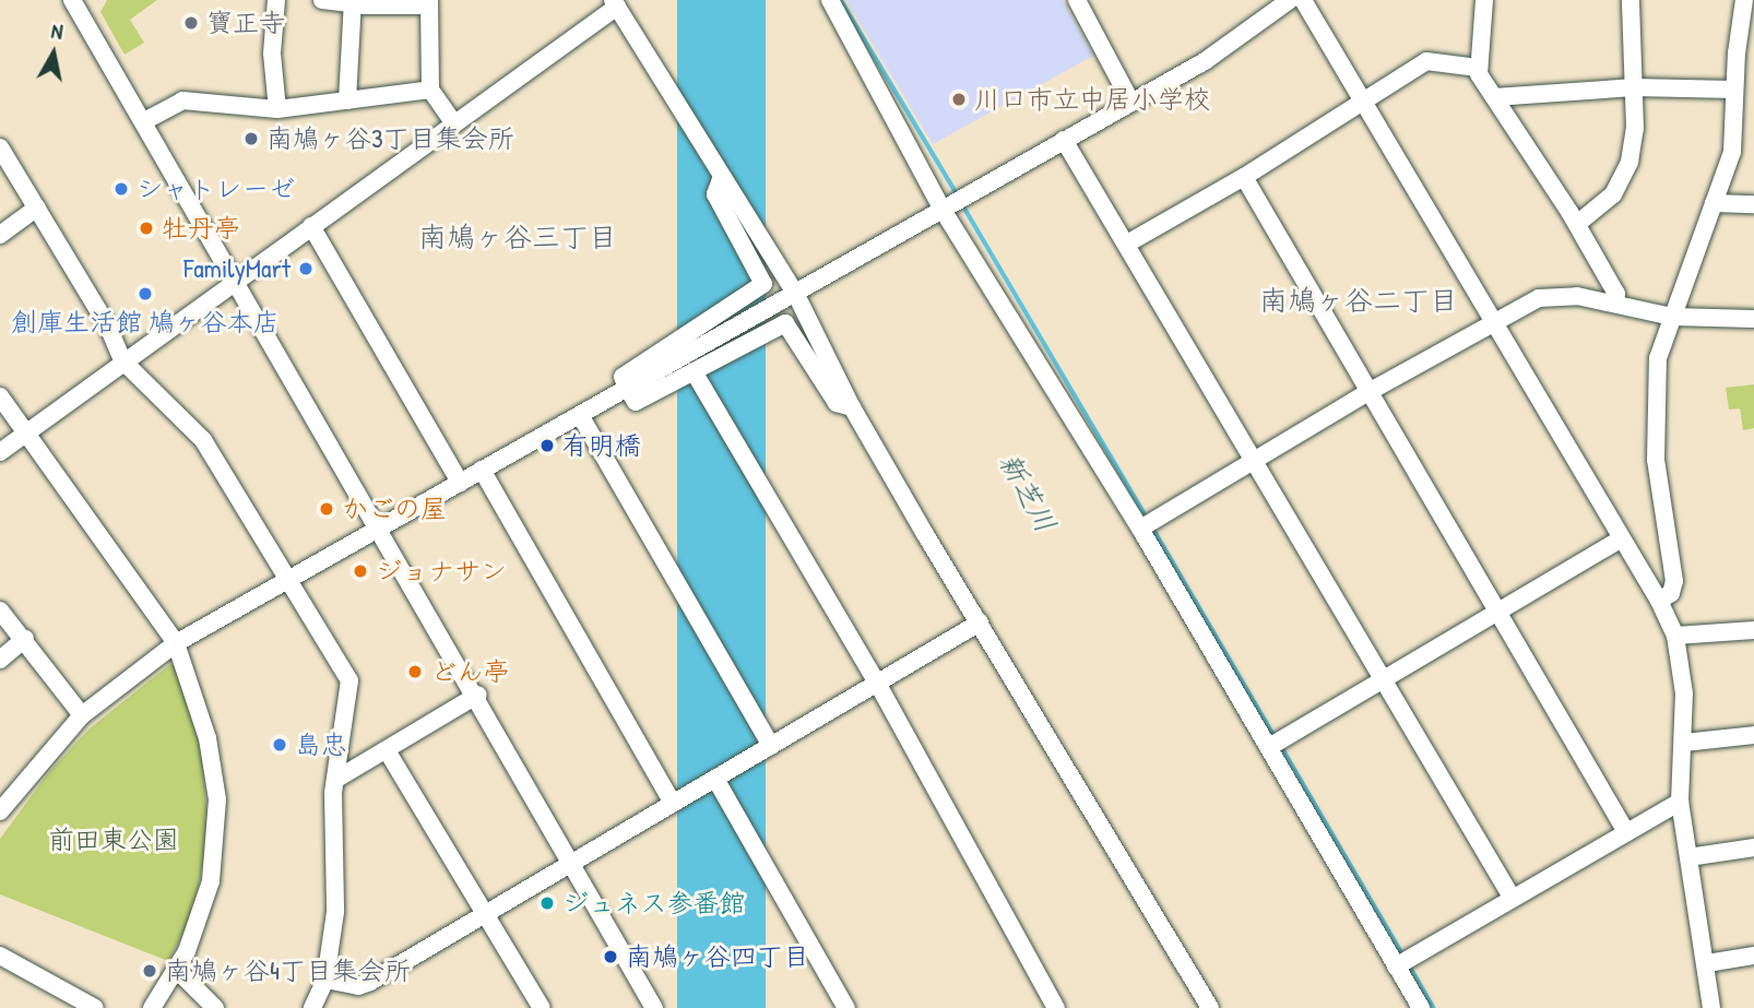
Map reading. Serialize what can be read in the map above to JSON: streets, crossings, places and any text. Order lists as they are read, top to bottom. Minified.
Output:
{"districts":["南鳩ヶ谷三丁目","南鳩ヶ谷二丁目"],"water":["新芝川"],"parks":["前田東公園"],"places":["寶正寺","川口市立中居小学校","南鳩ヶ谷3丁目集会所","シャトレーゼ","牡丹亭","FamilyMart","創庫生活館 鳩ヶ谷本店","有明橋","かごの屋","ジョナサン","どん亭","島忠","ジュネス参番館","南鳩ヶ谷四丁目","南鳩ヶ谷4丁目集会所"],"north":"top"}
